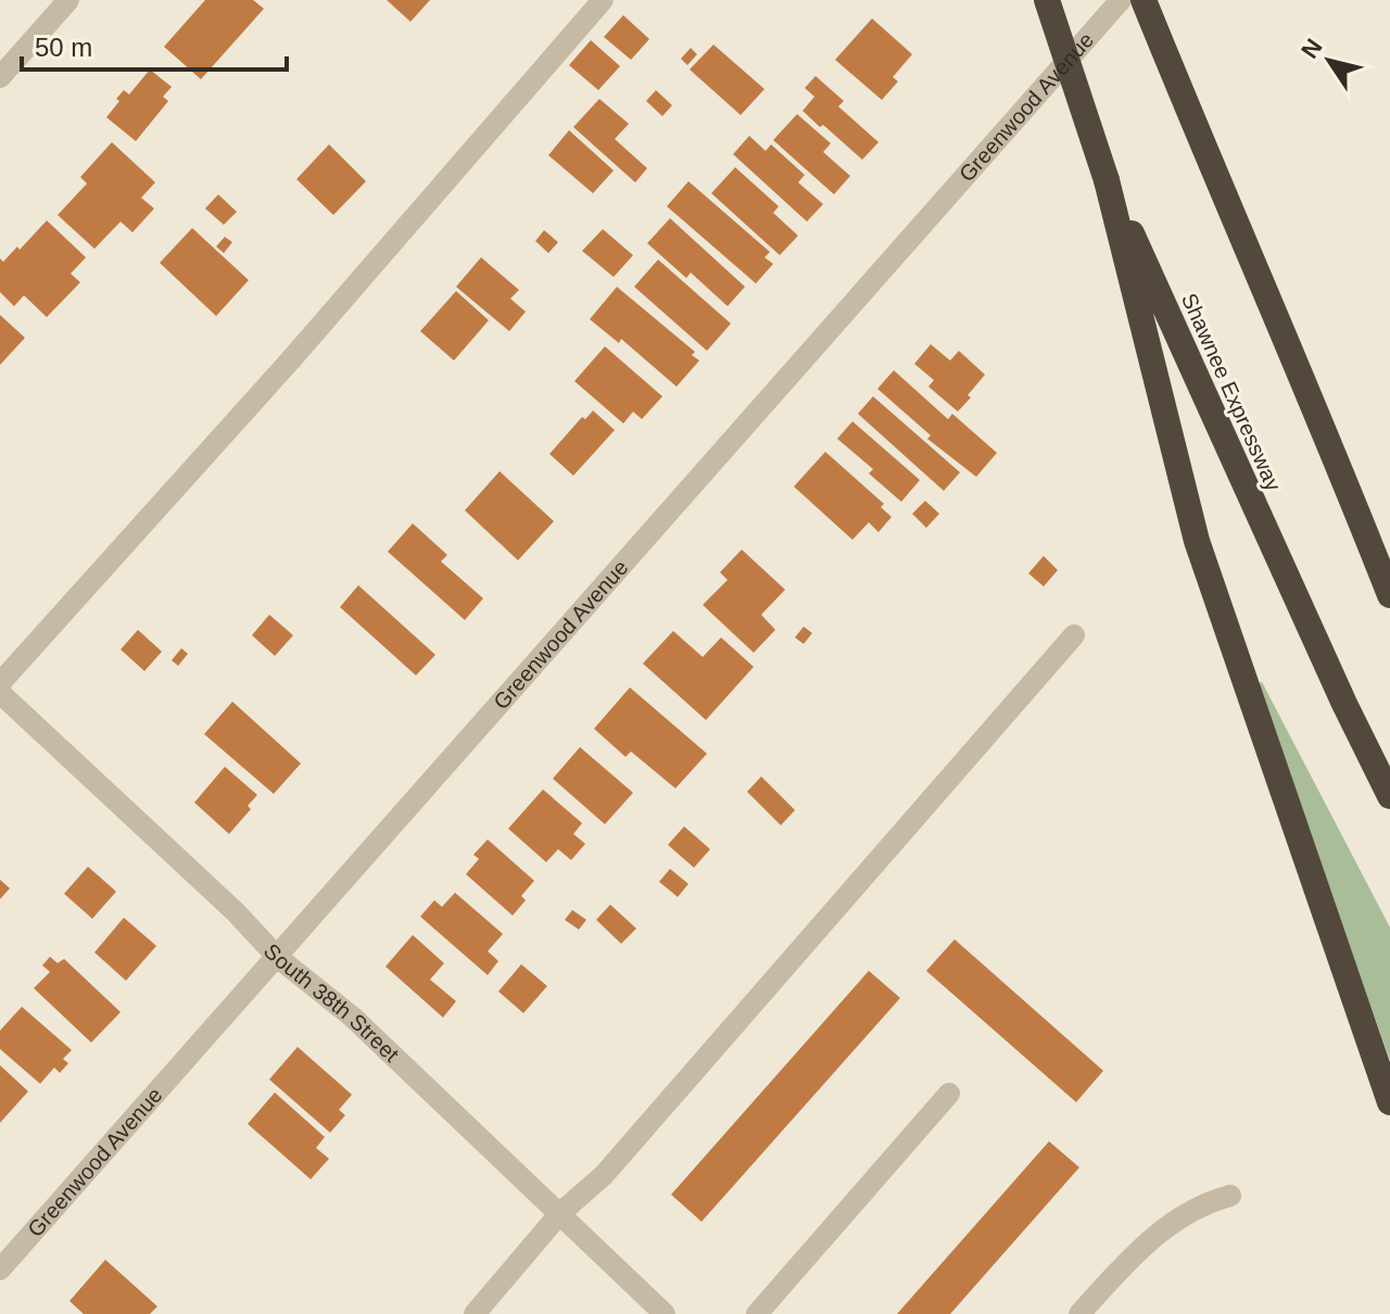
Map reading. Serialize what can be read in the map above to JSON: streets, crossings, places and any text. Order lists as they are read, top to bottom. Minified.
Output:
{"streets":{"highway":["Shawnee Expressway"],"street":["Greenwood Avenue","South 38th Street"]},"crossings":[["Greenwood Avenue","South 38th Street"]],"scale_bar":"50 m","north":"top left"}
